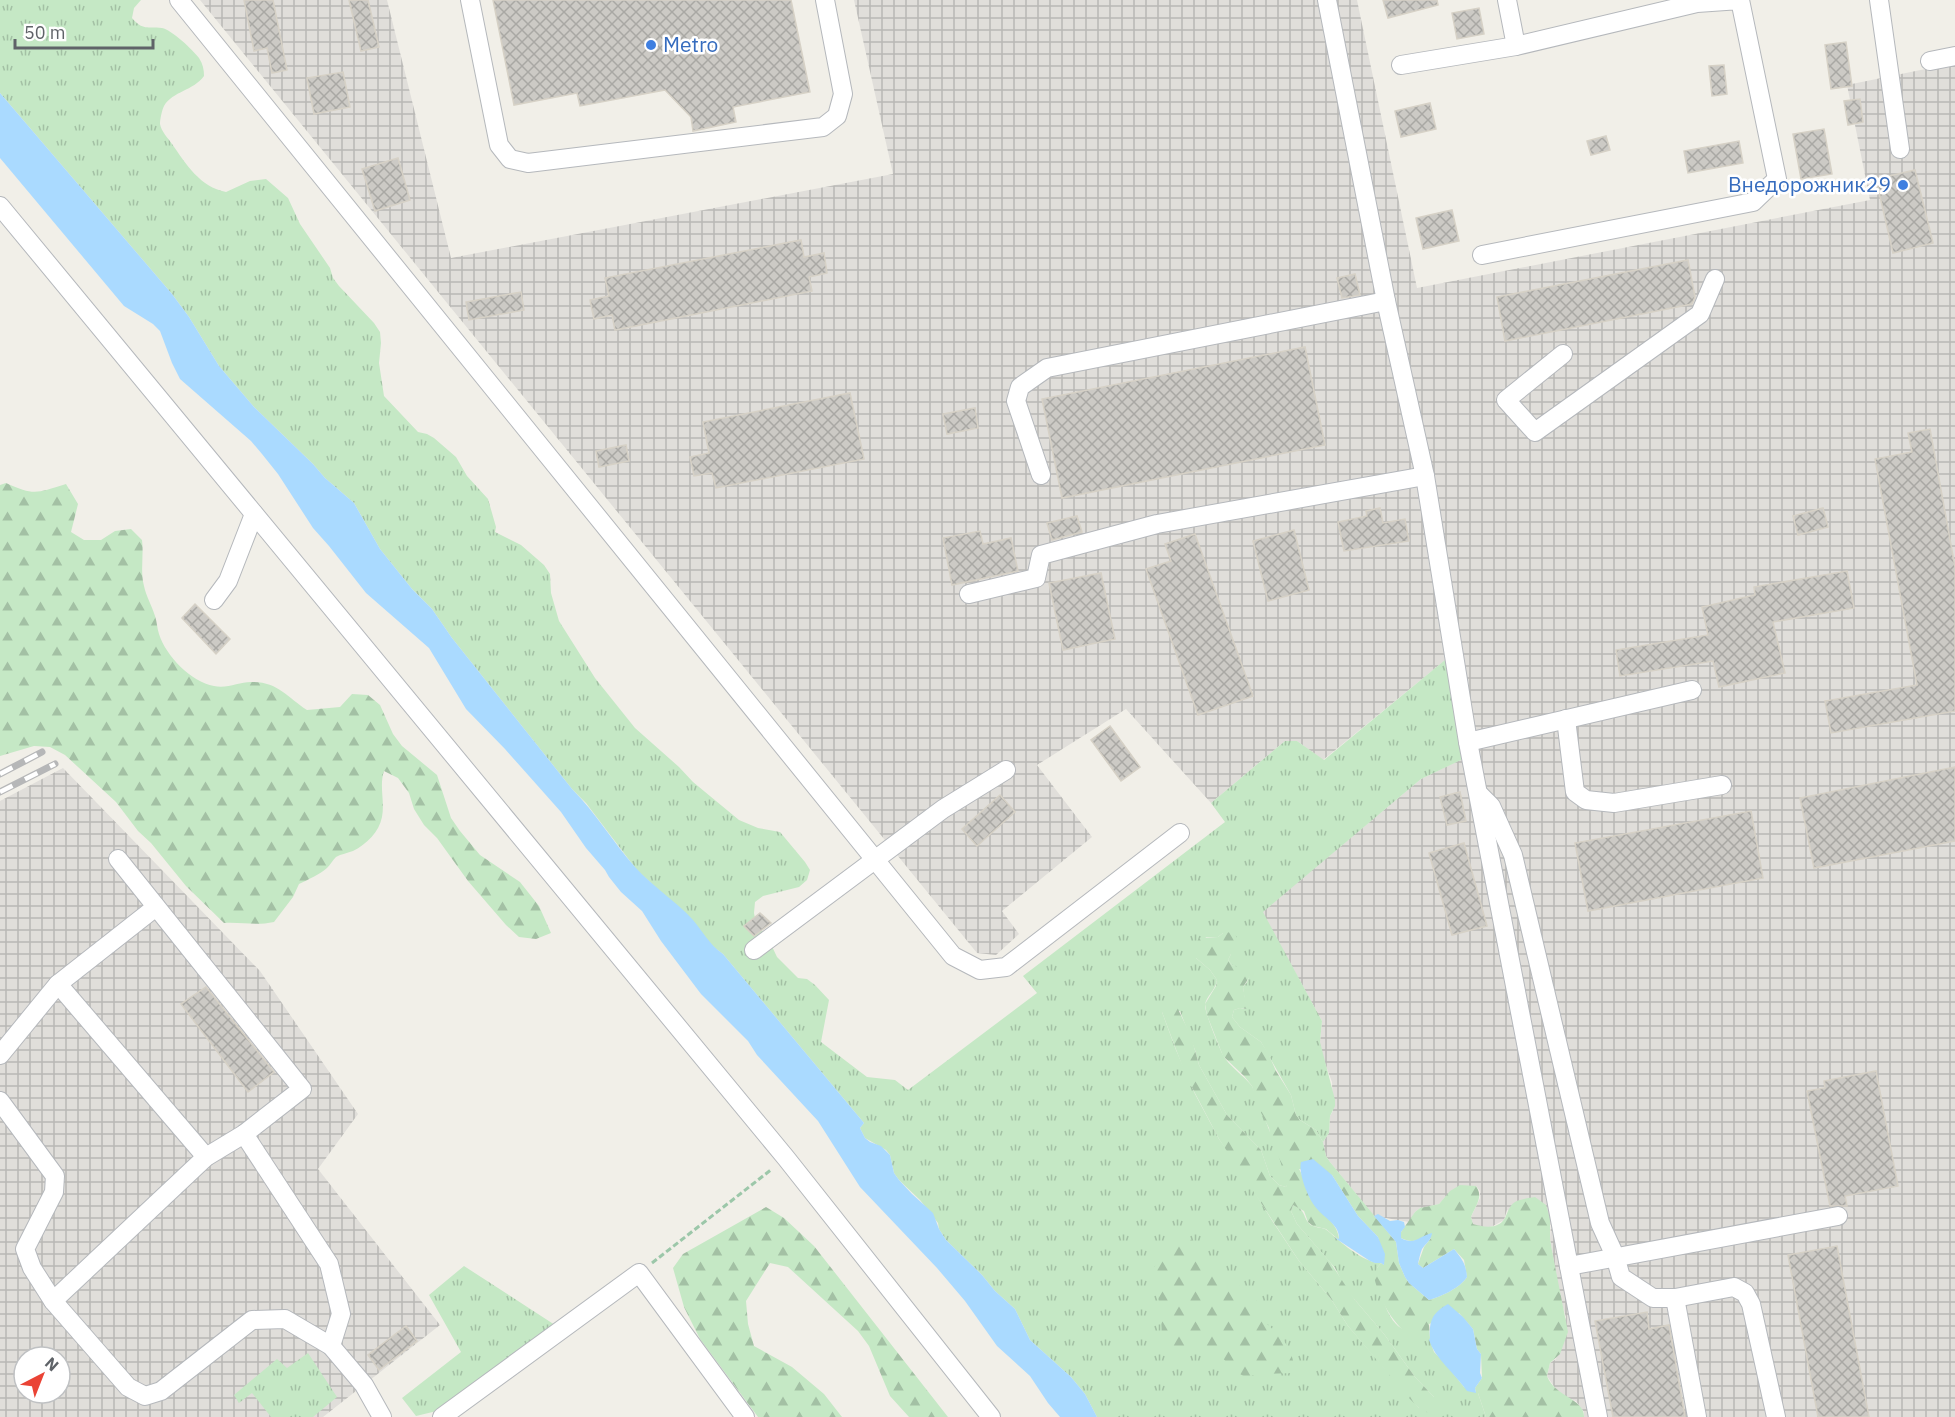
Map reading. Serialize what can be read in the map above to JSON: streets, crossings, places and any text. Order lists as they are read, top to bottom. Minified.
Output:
{"places":["Metro","Внедорожник29"],"scale_bar":"50 m","north":"top right"}
